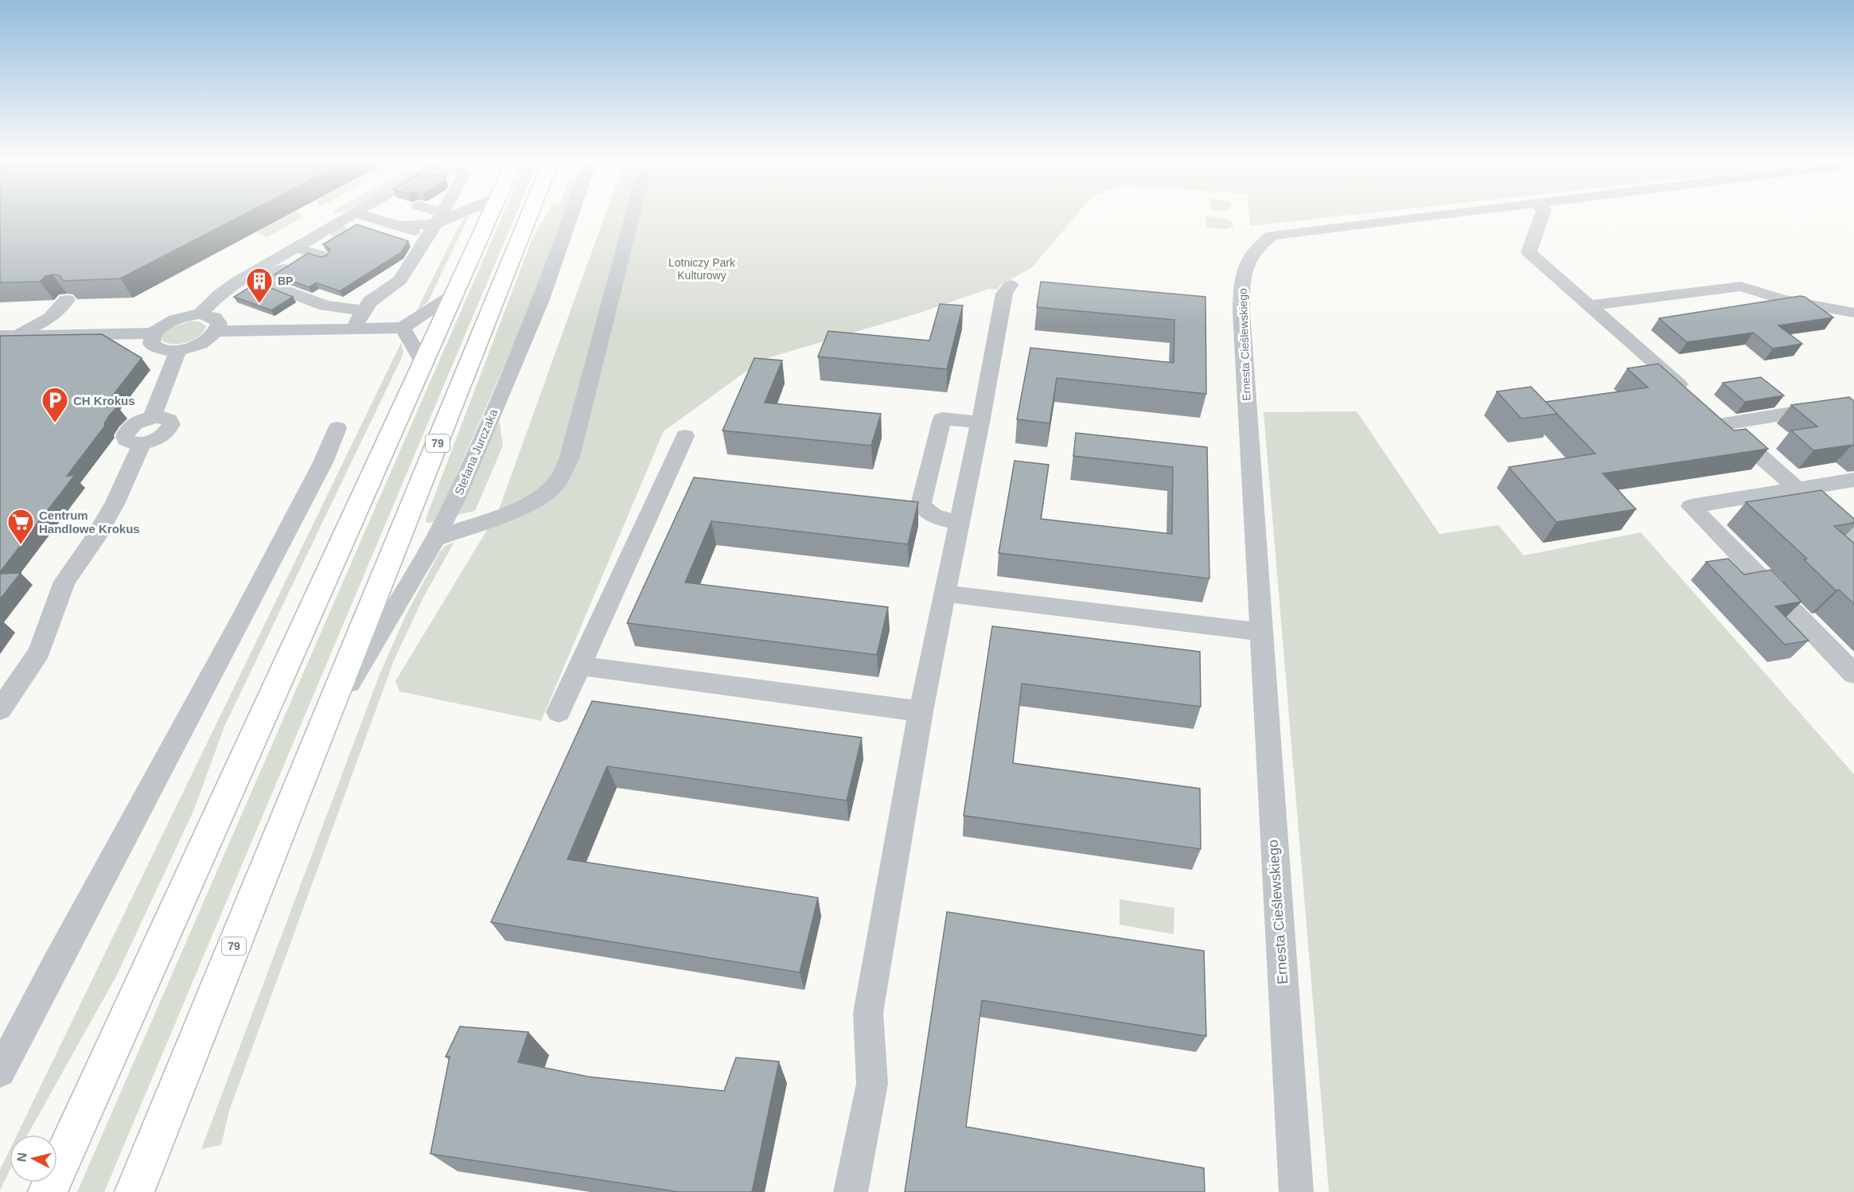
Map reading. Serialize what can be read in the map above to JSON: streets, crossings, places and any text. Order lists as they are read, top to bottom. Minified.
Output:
{"streets":{"main road":["79"],"street":["Ernesta Cieślewskiego","Stefana Jurczaka"]},"crossings":[["79","Stefana Jurczaka"]],"parks":["Lotniczy Park Kulturowy"],"places":{"building":["BP"],"parking":["CH Krokus"],"supermarket":["Centrum Handlowe Krokus"]},"north":"left"}
